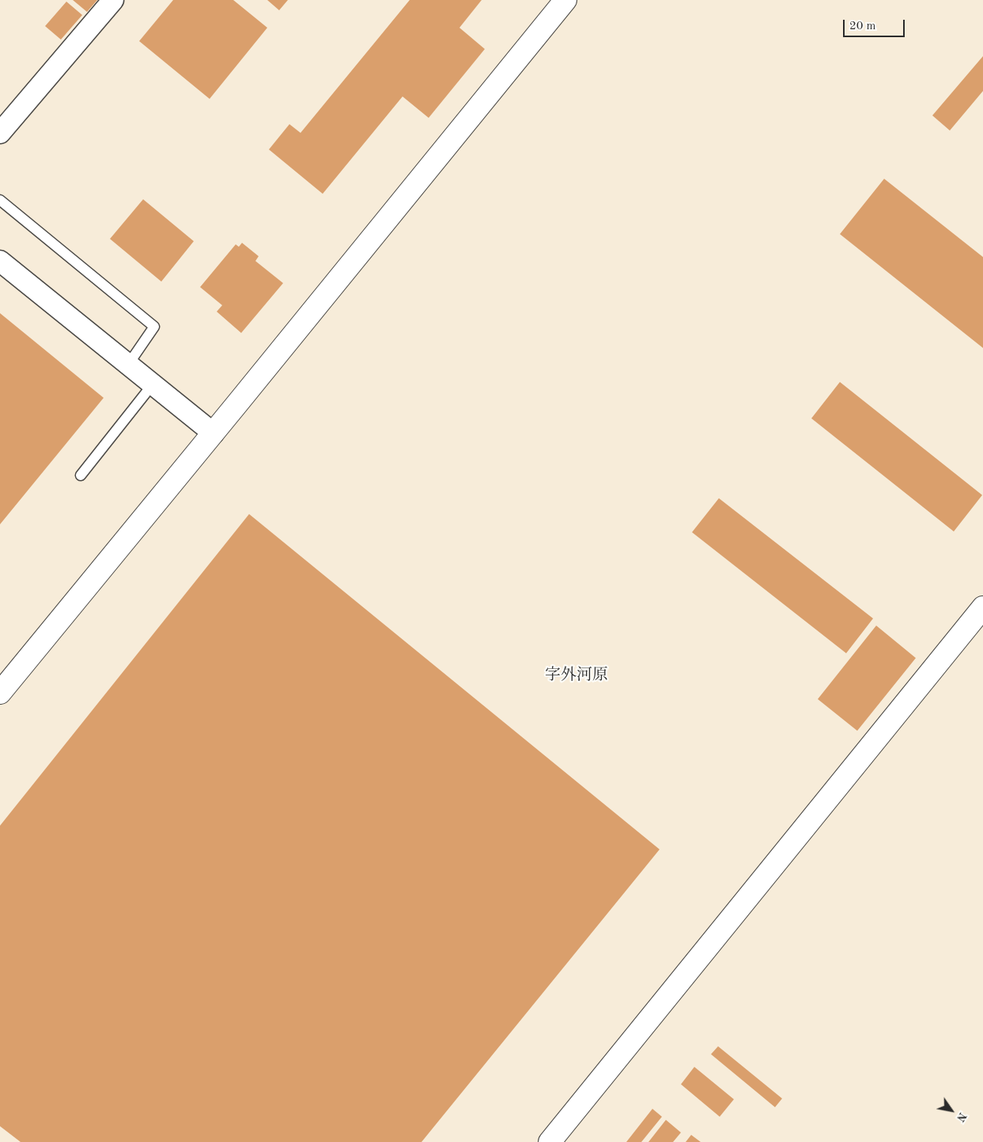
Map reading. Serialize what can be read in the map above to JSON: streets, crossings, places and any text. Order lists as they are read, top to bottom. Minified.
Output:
{"districts":["字外河原"],"scale_bar":"20 m","north":"bottom right"}
